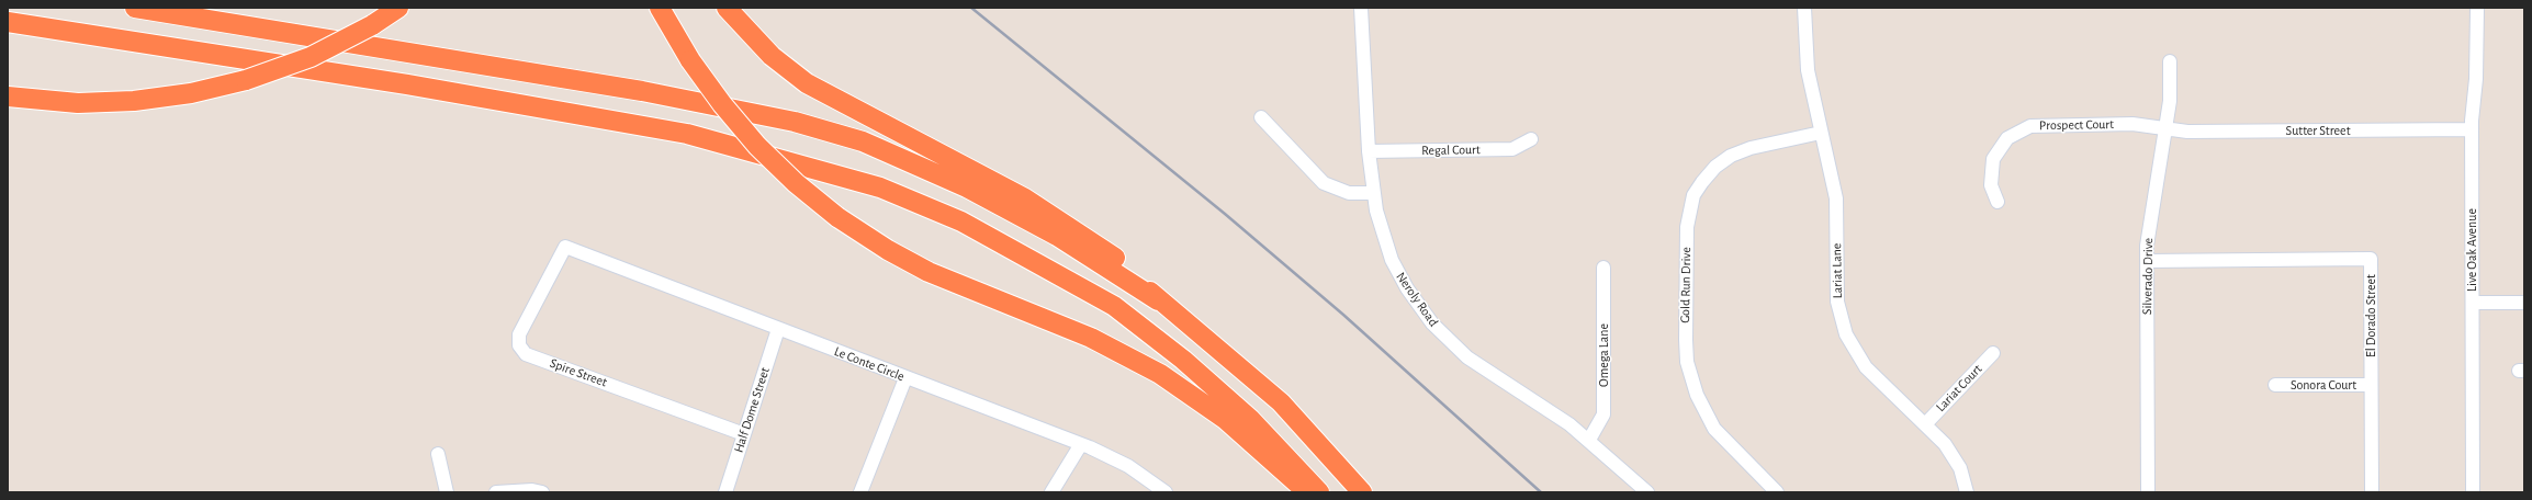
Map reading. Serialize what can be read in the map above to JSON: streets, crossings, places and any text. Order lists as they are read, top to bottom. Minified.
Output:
{"streets":{"street":["Prospect Court","Sutter Street","Regal Court","Live Oak Avenue","Lariat Lane","Silverado Drive","Gold Run Drive","Neroly Road","El Dorado Street","Omega Lane","Le Conte Circle","Spire Street","Sonora Court","Lariat Court","Half Dome Street"]},"crossings":[["Prospect Court","Sutter Street"],["Prospect Court","Silverado Drive"],["Sutter Street","Live Oak Avenue"],["Sutter Street","Silverado Drive"],["Regal Court","Neroly Road"],["Lariat Lane","Gold Run Drive"],["Lariat Lane","Lariat Court"],["Silverado Drive","El Dorado Street"],["Neroly Road","Omega Lane"],["El Dorado Street","Sonora Court"],["Le Conte Circle","Spire Street"],["Le Conte Circle","Half Dome Street"],["Spire Street","Half Dome Street"]]}
